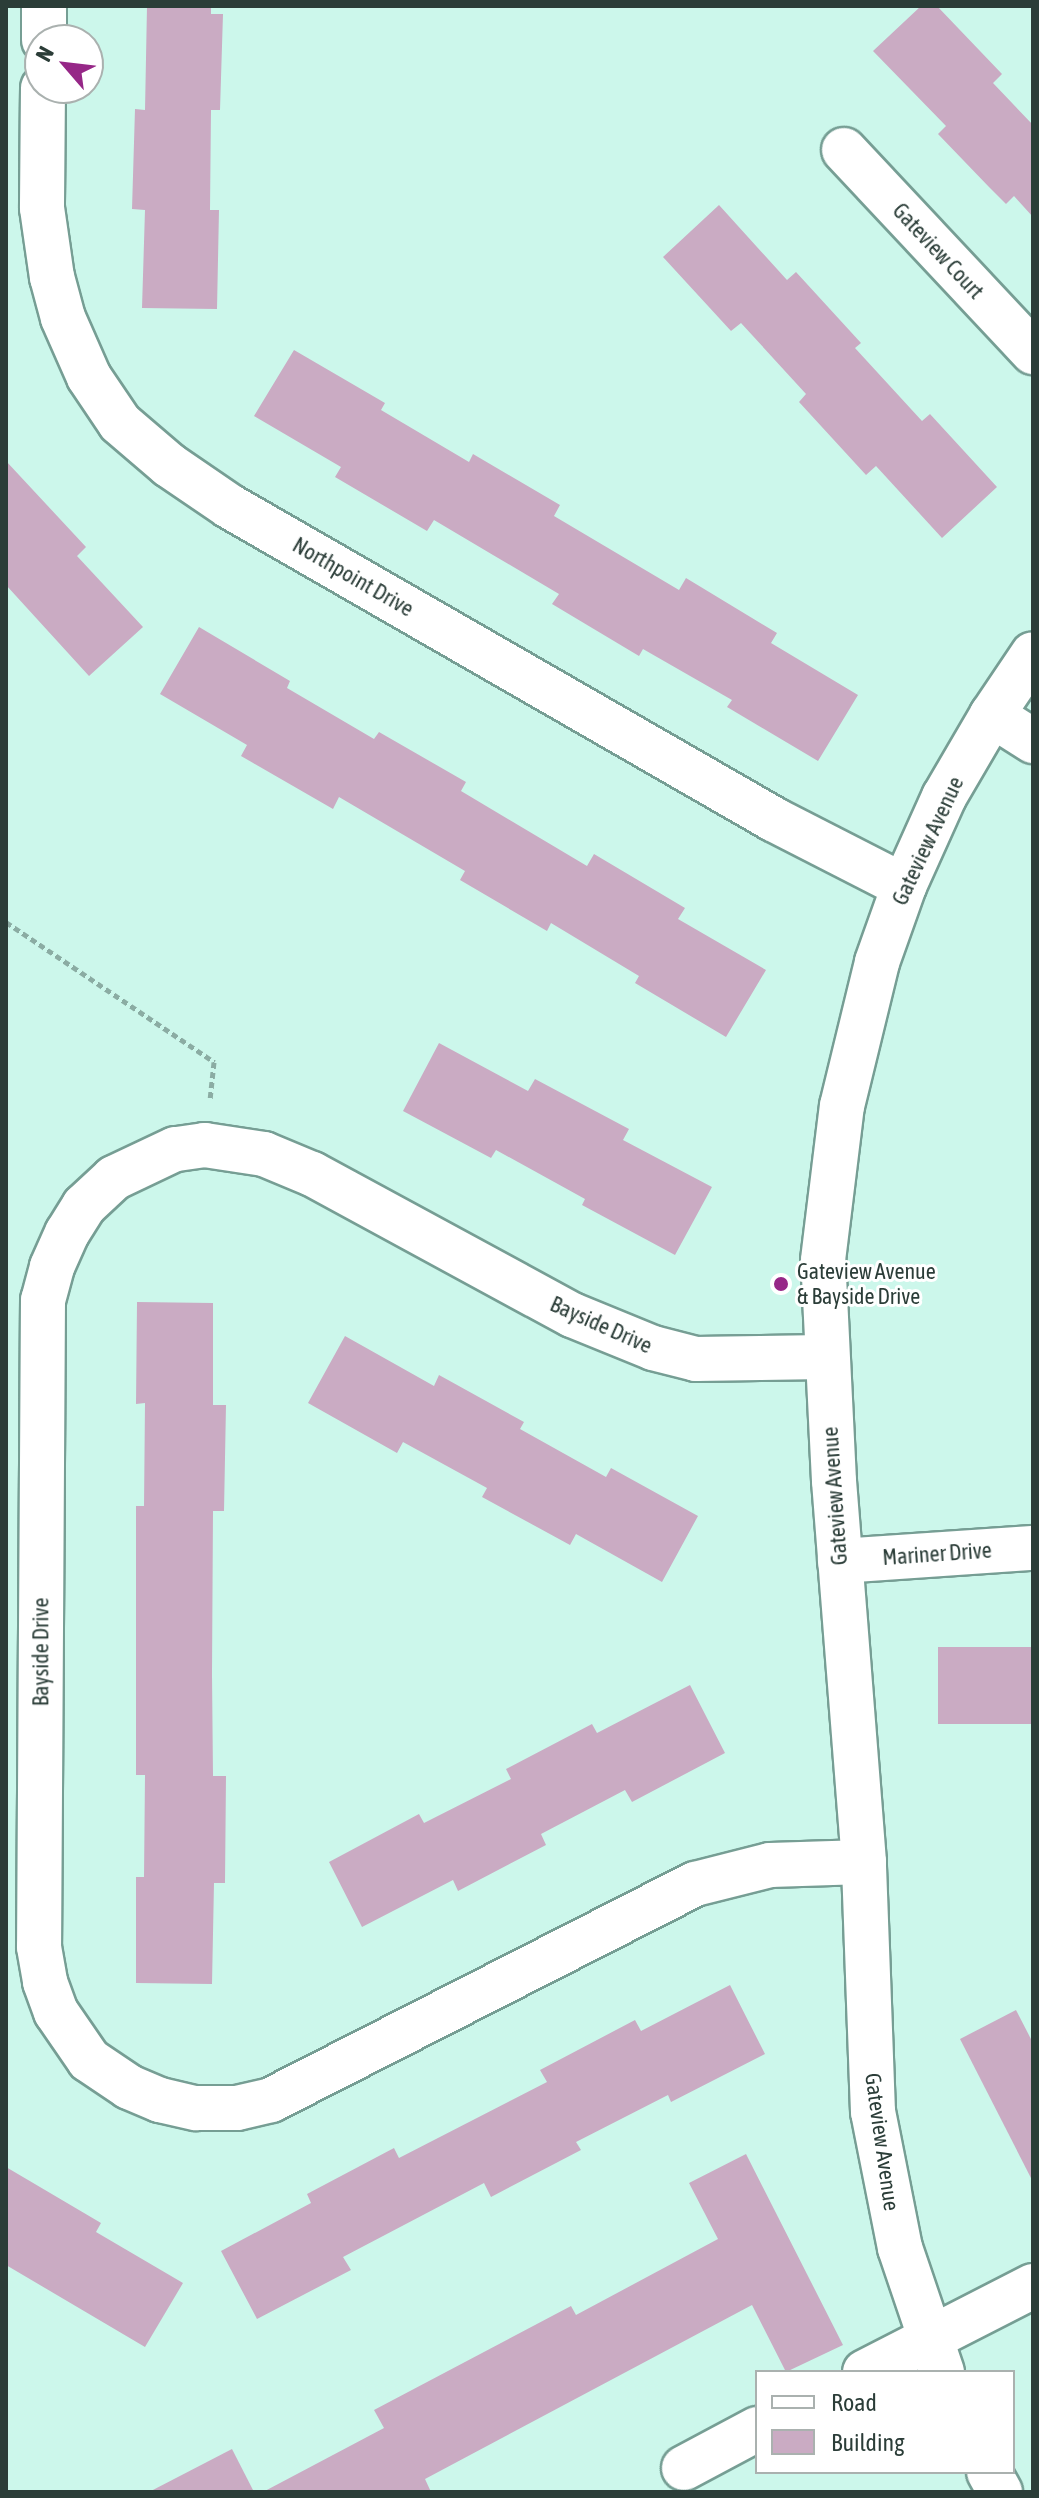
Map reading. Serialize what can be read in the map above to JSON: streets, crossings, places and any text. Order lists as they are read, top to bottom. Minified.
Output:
{"streets":{"street":["Gateview Court","Northpoint Drive","Gateview Avenue","Bayside Drive","Mariner Drive"]},"crossings":[["Northpoint Drive","Gateview Avenue"],["Gateview Avenue","Bayside Drive"],["Gateview Avenue","Mariner Drive"]],"places":["Gateview Avenue & Bayside Drive"],"legend":["Road","Building"],"north":"top left"}
